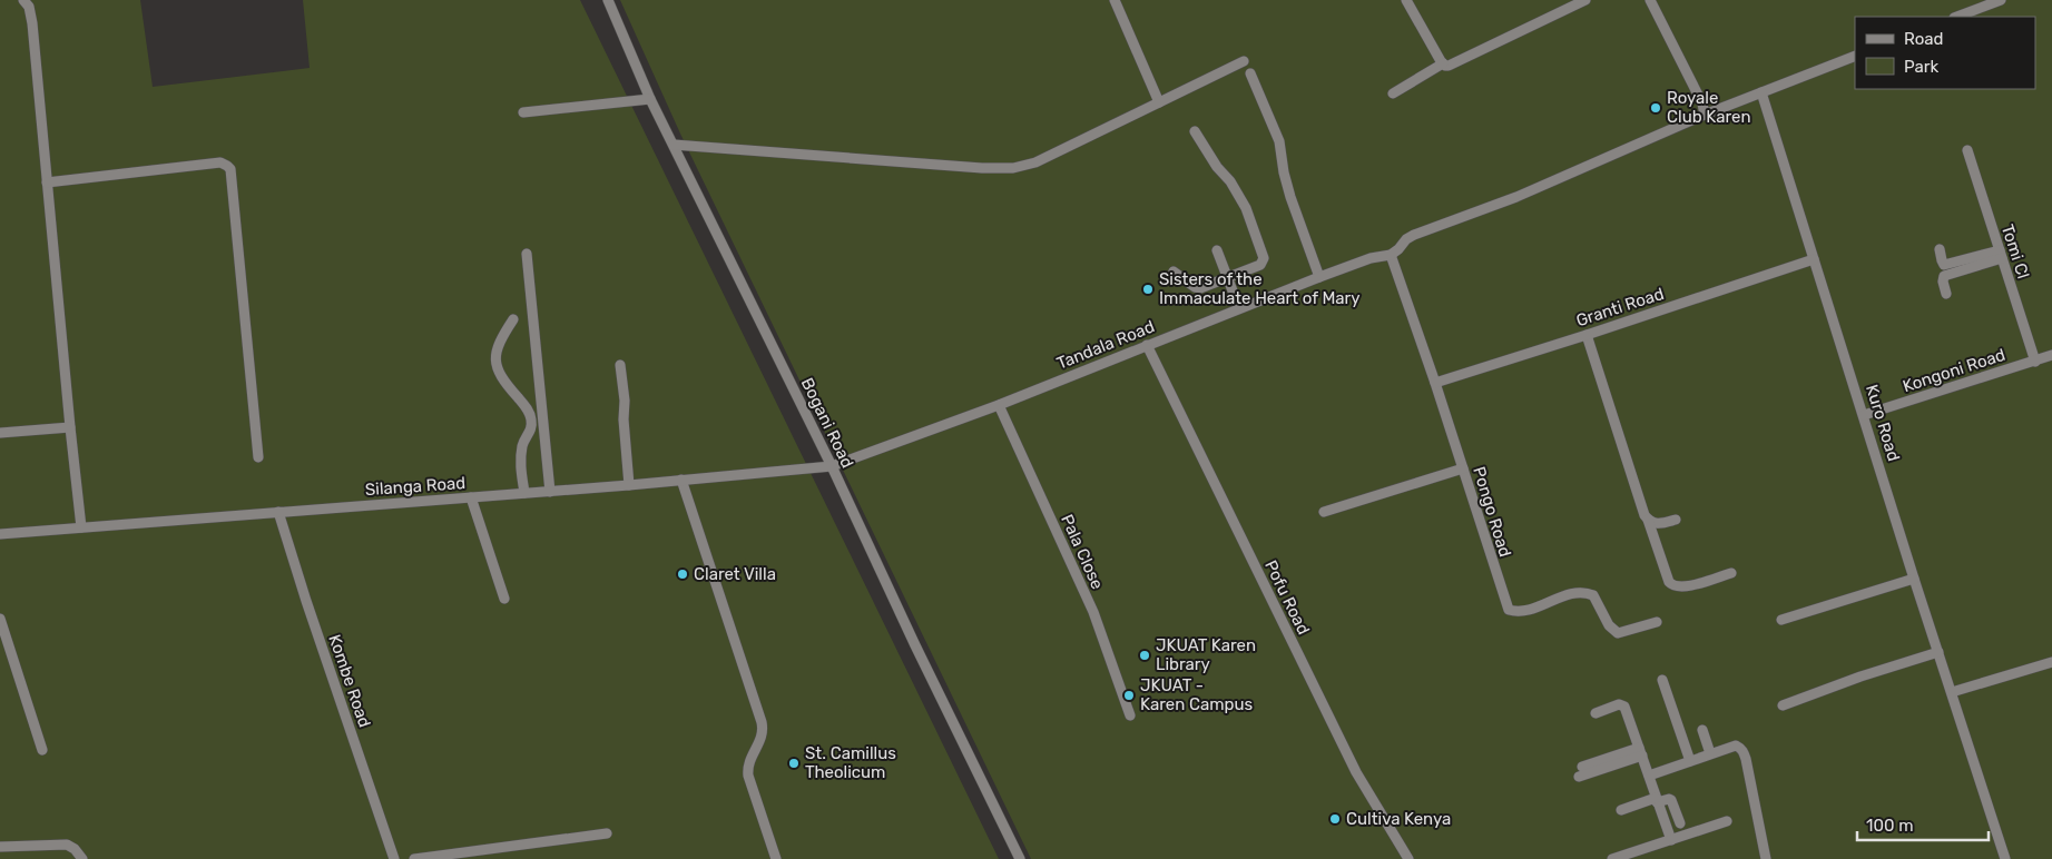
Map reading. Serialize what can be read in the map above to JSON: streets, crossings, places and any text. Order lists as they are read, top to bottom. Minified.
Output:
{"streets":{"street":["Tomi Cl","Granti Road","Tandala Road","Kongoni Road","Bogani Road","Kuro Road","Silanga Road","Pongo Road","Pala Close","Pofu Road","Kombe Road"]},"crossings":[["Tomi Cl","Kongoni Road"],["Granti Road","Kuro Road"],["Granti Road","Pongo Road"],["Tandala Road","Bogani Road"],["Tandala Road","Silanga Road"],["Tandala Road","Pongo Road"],["Tandala Road","Pala Close"],["Tandala Road","Pofu Road"],["Kongoni Road","Kuro Road"],["Bogani Road","Silanga Road"],["Silanga Road","Kombe Road"]],"places":["Royale Club Karen","Sisters of the Immaculate Heart of Mary","Claret Villa","JKUAT Karen Library","JKUAT - Karen Campus","St. Camillus Theolicum","Cultiva Kenya"],"legend":["Road","Park"],"scale_bar":"100 m"}
